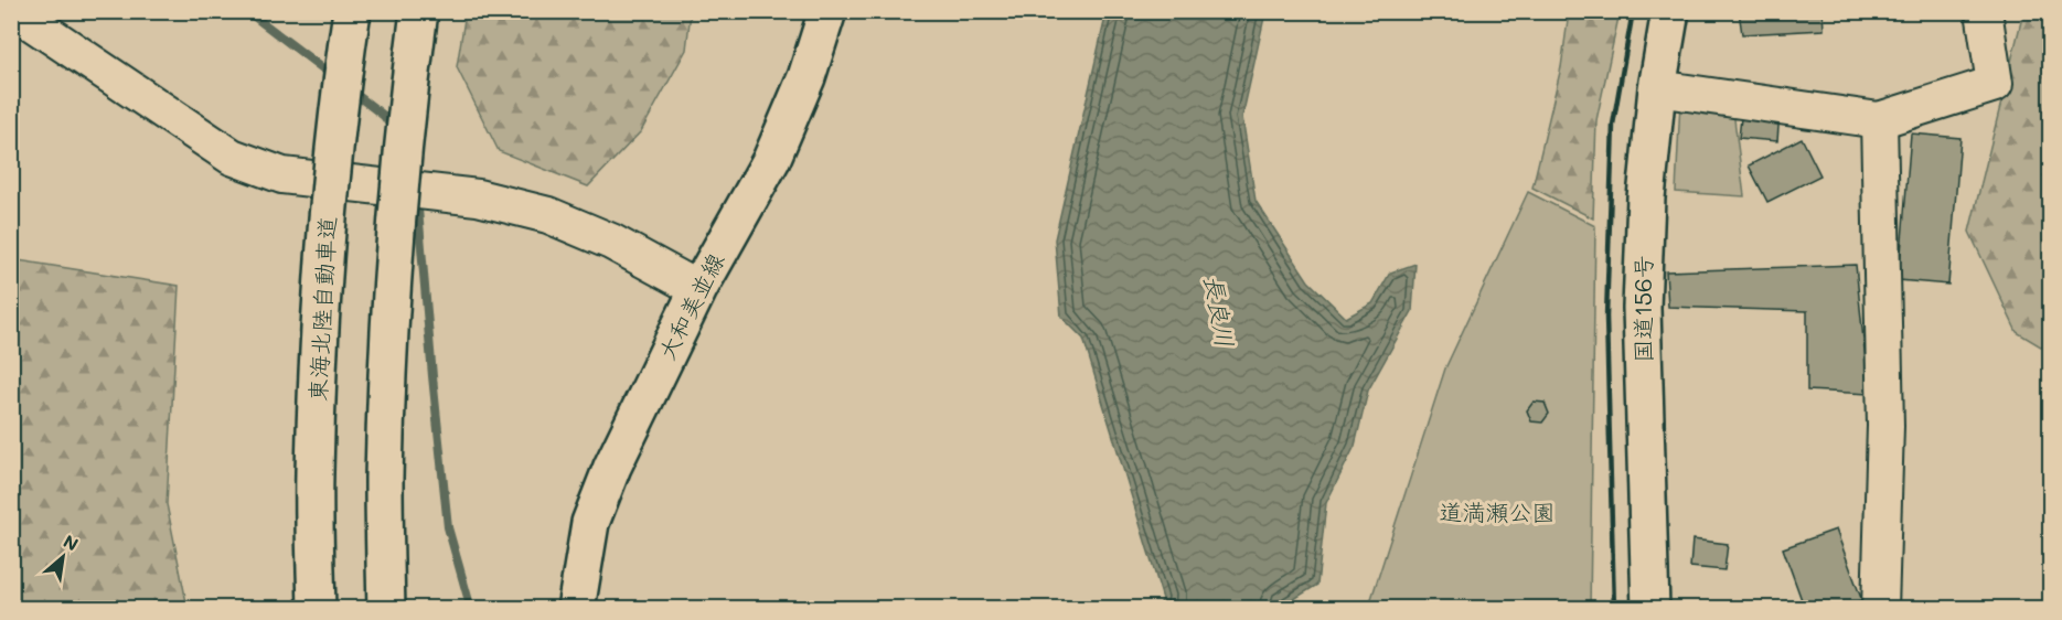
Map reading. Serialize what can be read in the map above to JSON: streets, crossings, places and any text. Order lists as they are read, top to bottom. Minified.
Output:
{"streets":{"main road":["大和美並線","東海北陸自動車道","国道156号"]},"water":["長良川"],"parks":["道満瀬公園"],"north":"top right"}
